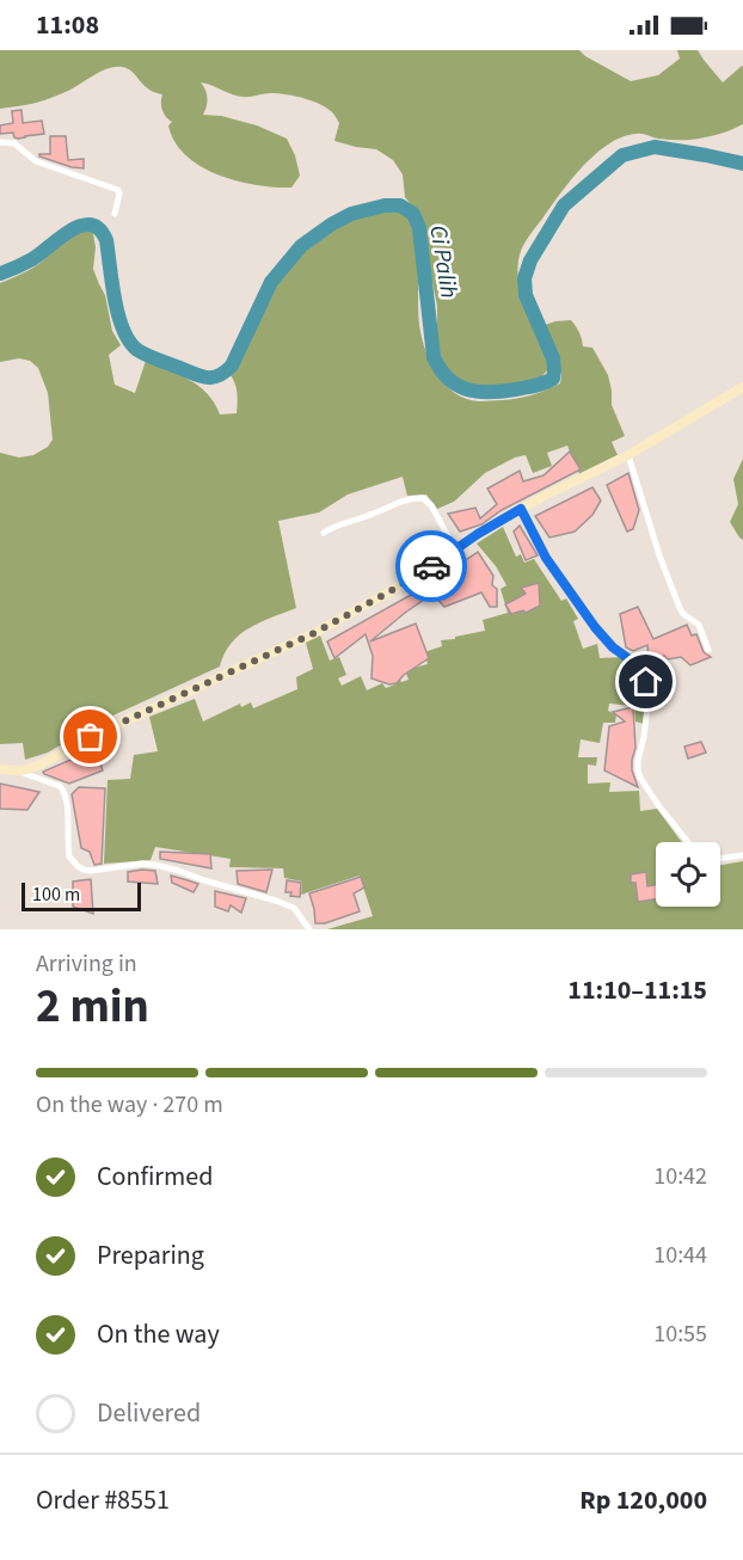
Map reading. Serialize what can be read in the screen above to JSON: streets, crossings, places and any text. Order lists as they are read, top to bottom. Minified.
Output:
{"water":["Ci Palih"],"scale_bar":"100 m","page":{"status":"11:08","scale":"100 m","heading":["2 min","Arriving in","11:10–11:15"],"panel":["Order #8551","Rp 120,000"],"bar":"On the way · 270 m","list":[["Confirmed","10:42"],["Preparing","10:44"],["On the way","10:55"],"Delivered"]}}
